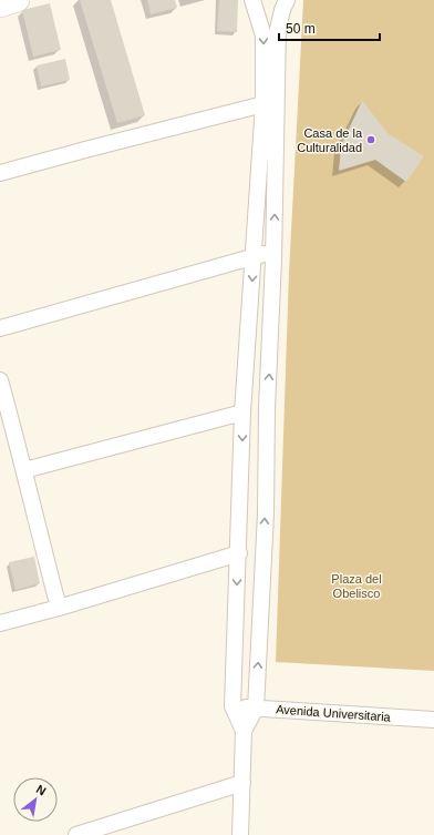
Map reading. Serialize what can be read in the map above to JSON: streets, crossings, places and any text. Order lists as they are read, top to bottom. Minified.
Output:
{"streets":{"street":["Avenida Universitaria"]},"parks":["Plaza del Obelisco"],"places":["Casa de la Culturalidad"],"scale_bar":"50 m","north":"top right"}
